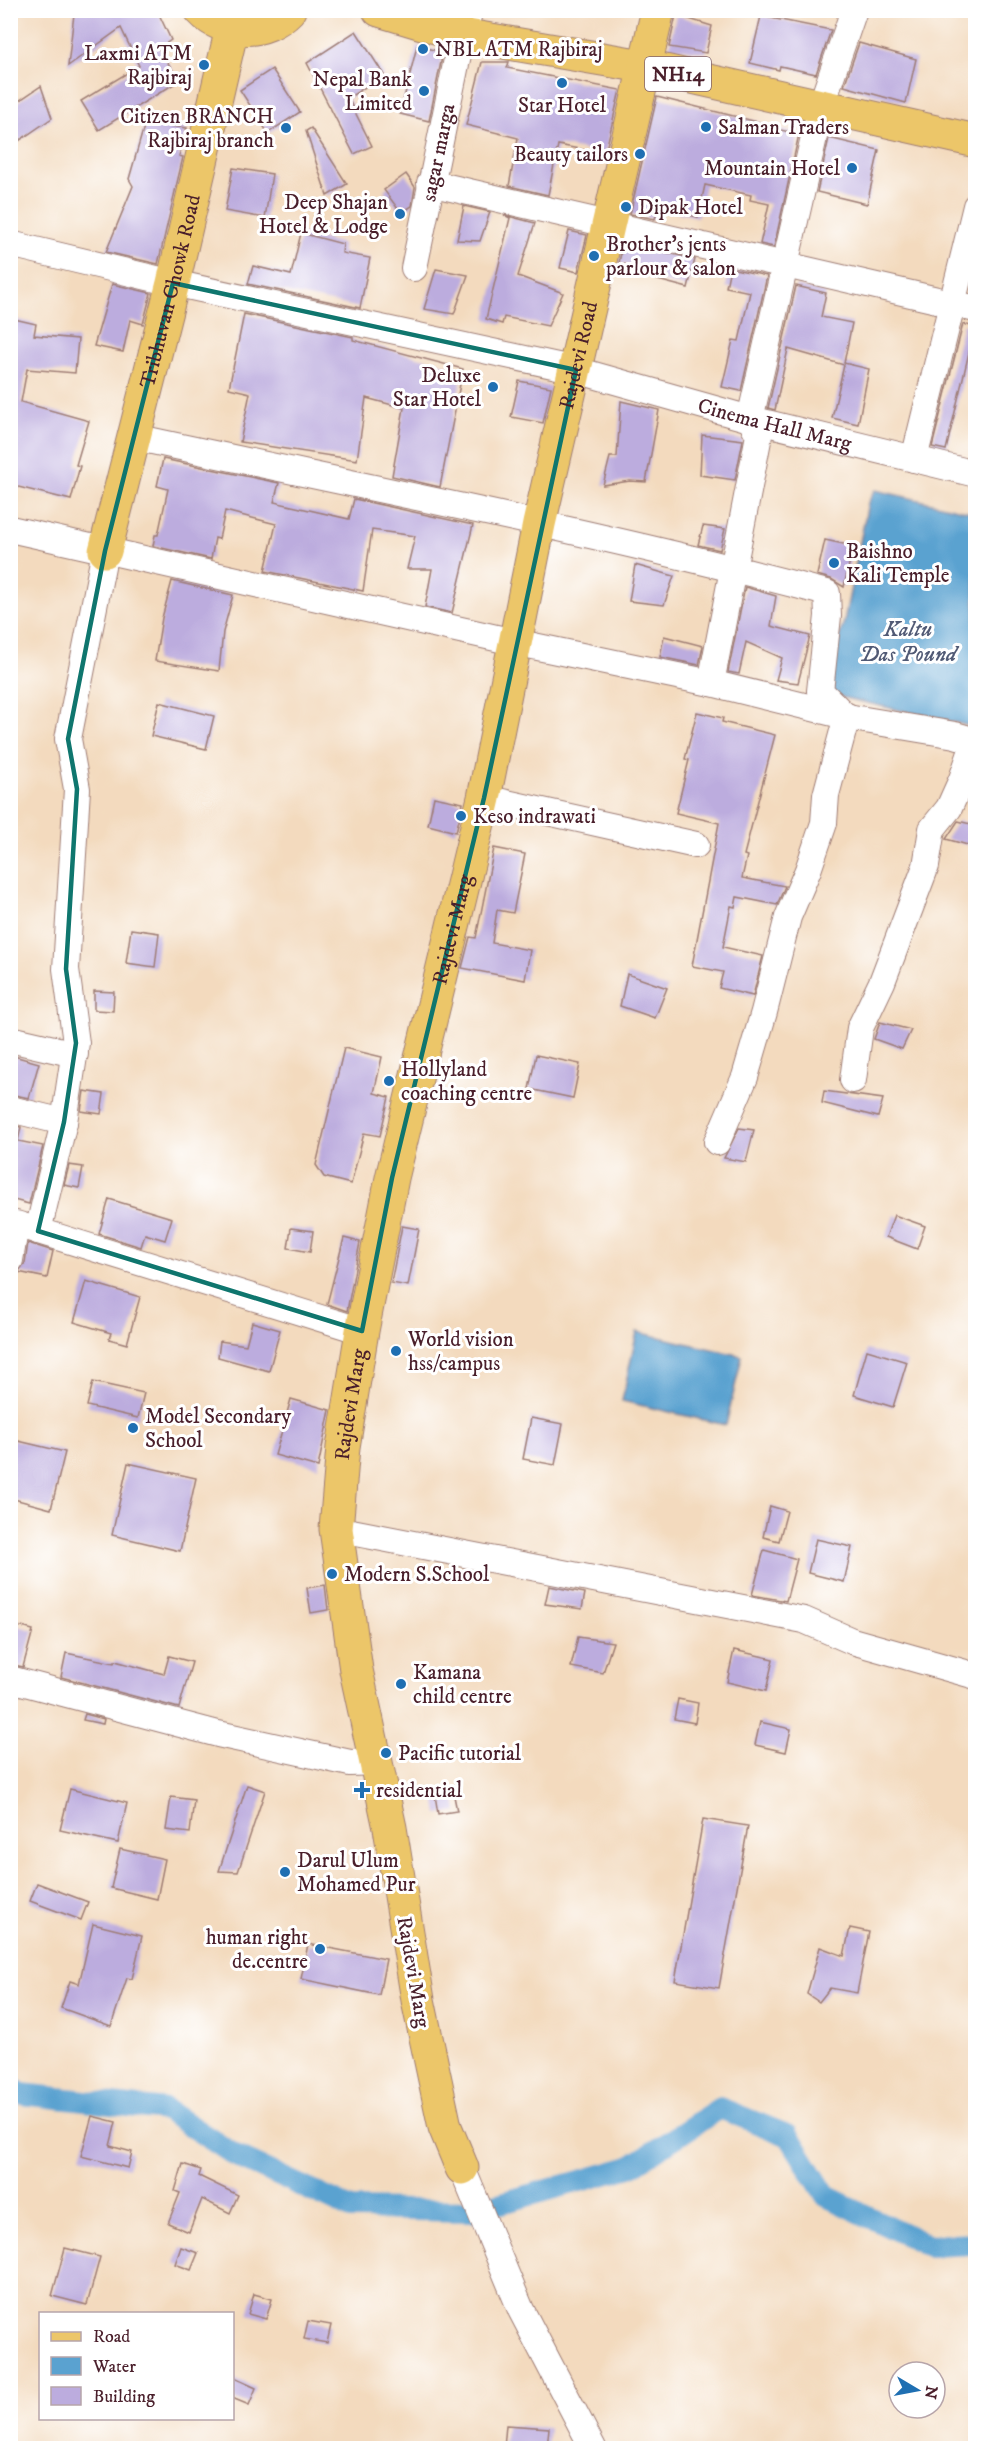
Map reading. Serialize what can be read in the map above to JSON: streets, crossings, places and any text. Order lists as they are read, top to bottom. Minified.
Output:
{"streets":{"main road":["NH14","Tribhuvan Chowk Road","Rajdevi Road","Rajdevi Marg"],"street":["sagar marga","Cinema Hall Marg"]},"crossings":[["NH14","sagar marga"],["NH14","Rajdevi Road"],["Tribhuvan Chowk Road","Cinema Hall Marg"],["Rajdevi Road","Cinema Hall Marg"],["Rajdevi Road","Rajdevi Marg"]],"water":["Kaltu Das Pound"],"places":{"other":["NBL ATM Rajbiraj","Laxmi ATM Rajbiraj","Star Hotel","Nepal Bank Limited","Salman Traders","Citizen BRANCH Rajbiraj branch","Beauty tailors","Mountain Hotel","Dipak Hotel","Deep Shajan Hotel & Lodge","Brother's jents parlour & salon","Deluxe Star Hotel","Baishno Kali Temple","Keso indrawati","Hollyland coaching centre","World vision hss/campus","Model Secondary School","Modern S.School","Kamana child centre","Pacific tutorial","Darul Ulum Mohamed Pur","human right de.centre"],"health":["residential"]},"legend":["Road","Water","Building"],"north":"right"}
